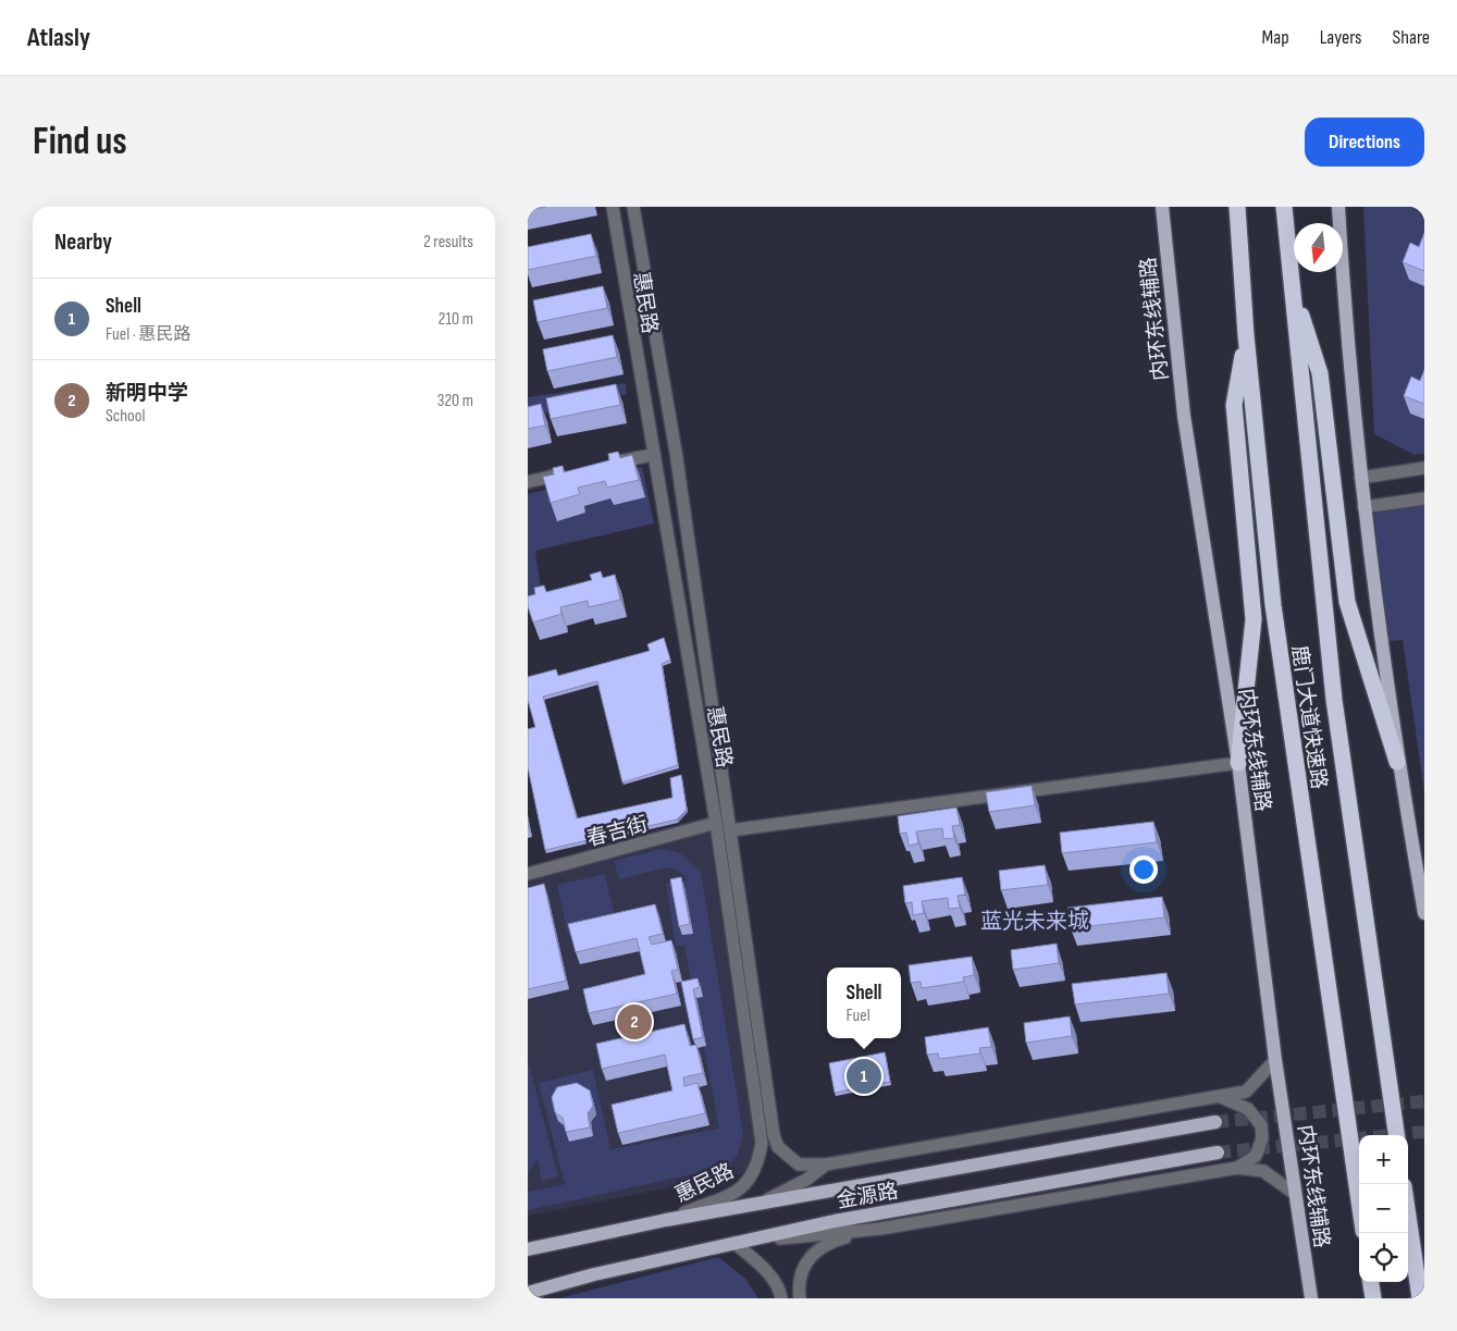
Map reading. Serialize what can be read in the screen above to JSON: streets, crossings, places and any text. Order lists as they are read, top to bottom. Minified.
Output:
{"streets":{"highway":["鹿门大道快速路"],"main road":["内环东线辅路","金源路"],"street":["惠民路","春吉街"]},"crossings":[["惠民路","内环东线辅路"],["惠民路","春吉街"],["惠民路","金源路"]],"districts":["蓝光未来城"],"north":"bottom","page":{"header":"Atlasly","nav":["Map","Layers","Share"],"buttons":"Directions","title":"Find us","heading":["Nearby","2 results"],"list":[{"mark":"1","name":"Shell","note":"Fuel · 惠民路","value":"210 m"},{"mark":"2","name":"新明中学","note":"School","value":"320 m"}],"popup":["Shell","Fuel"],"pins":["2","1"],"map_buttons":["+","−"]}}
